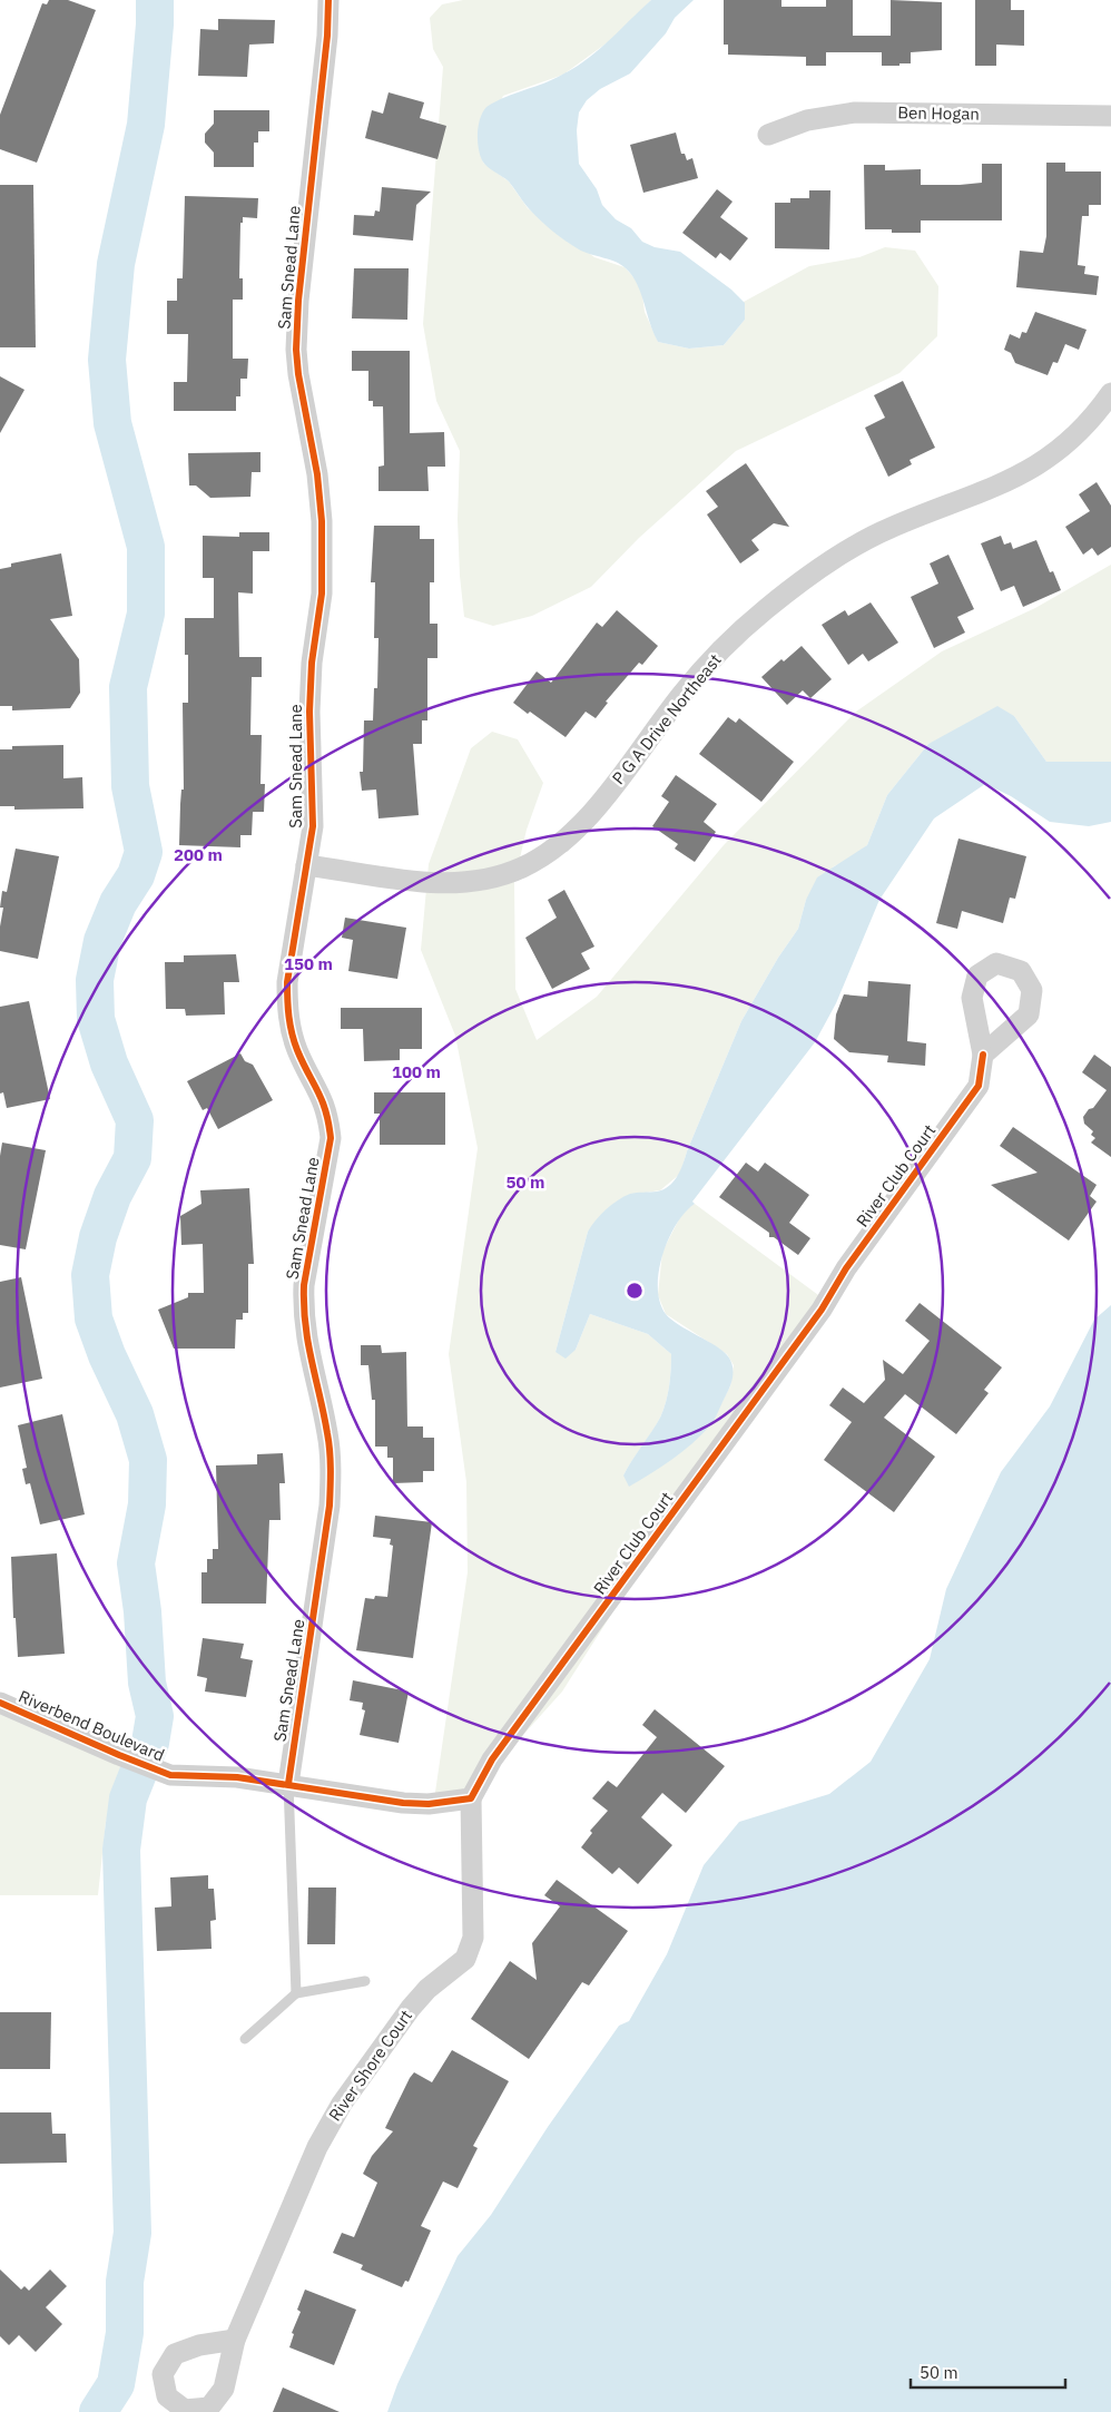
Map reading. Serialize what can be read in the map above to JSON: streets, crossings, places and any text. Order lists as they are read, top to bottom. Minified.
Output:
{"streets":{"street":["Ben Hogan","Sam Snead Lane","P G A Drive Northeast","River Club Court","Riverbend Boulevard","River Shore Court"]},"crossings":[["Sam Snead Lane","P G A Drive Northeast"],["Sam Snead Lane","Riverbend Boulevard"],["River Club Court","River Shore Court"]],"scale_bar":"50 m","rings":["200 m","150 m","100 m","50 m"]}
